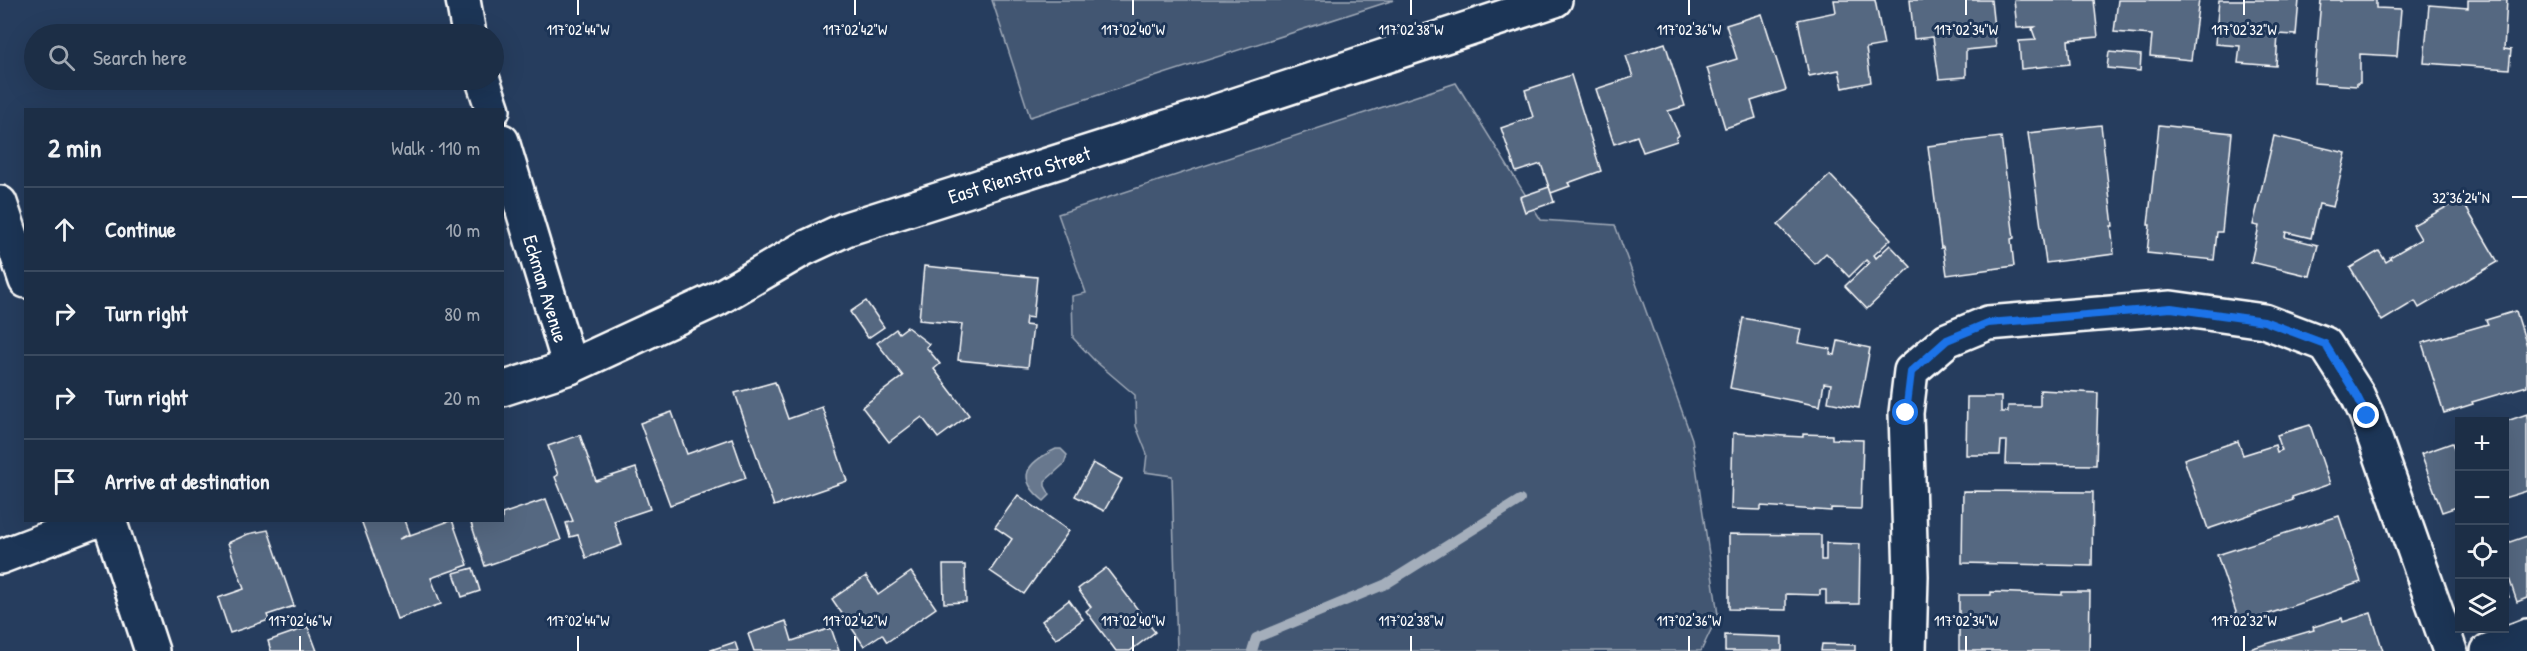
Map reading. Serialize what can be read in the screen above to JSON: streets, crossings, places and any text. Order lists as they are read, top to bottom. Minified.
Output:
{"streets":{"street":["East Rienstra Street","Eckman Avenue"]},"crossings":[["East Rienstra Street","Eckman Avenue"]],"page":{"search":"Search here","heading":["2 min","Walk · 110 m"],"list":[["Continue","10 m"],["Turn right","80 m"],["Turn right","20 m"],"Arrive at destination"],"map_buttons":["+","−"]},"coordinates":["117°02'44\"W","117°02'42\"W","117°02'40\"W","117°02'38\"W","117°02'36\"W","117°02'34\"W","117°02'32\"W","32°36'24\"N","117°02'46\"W"]}
